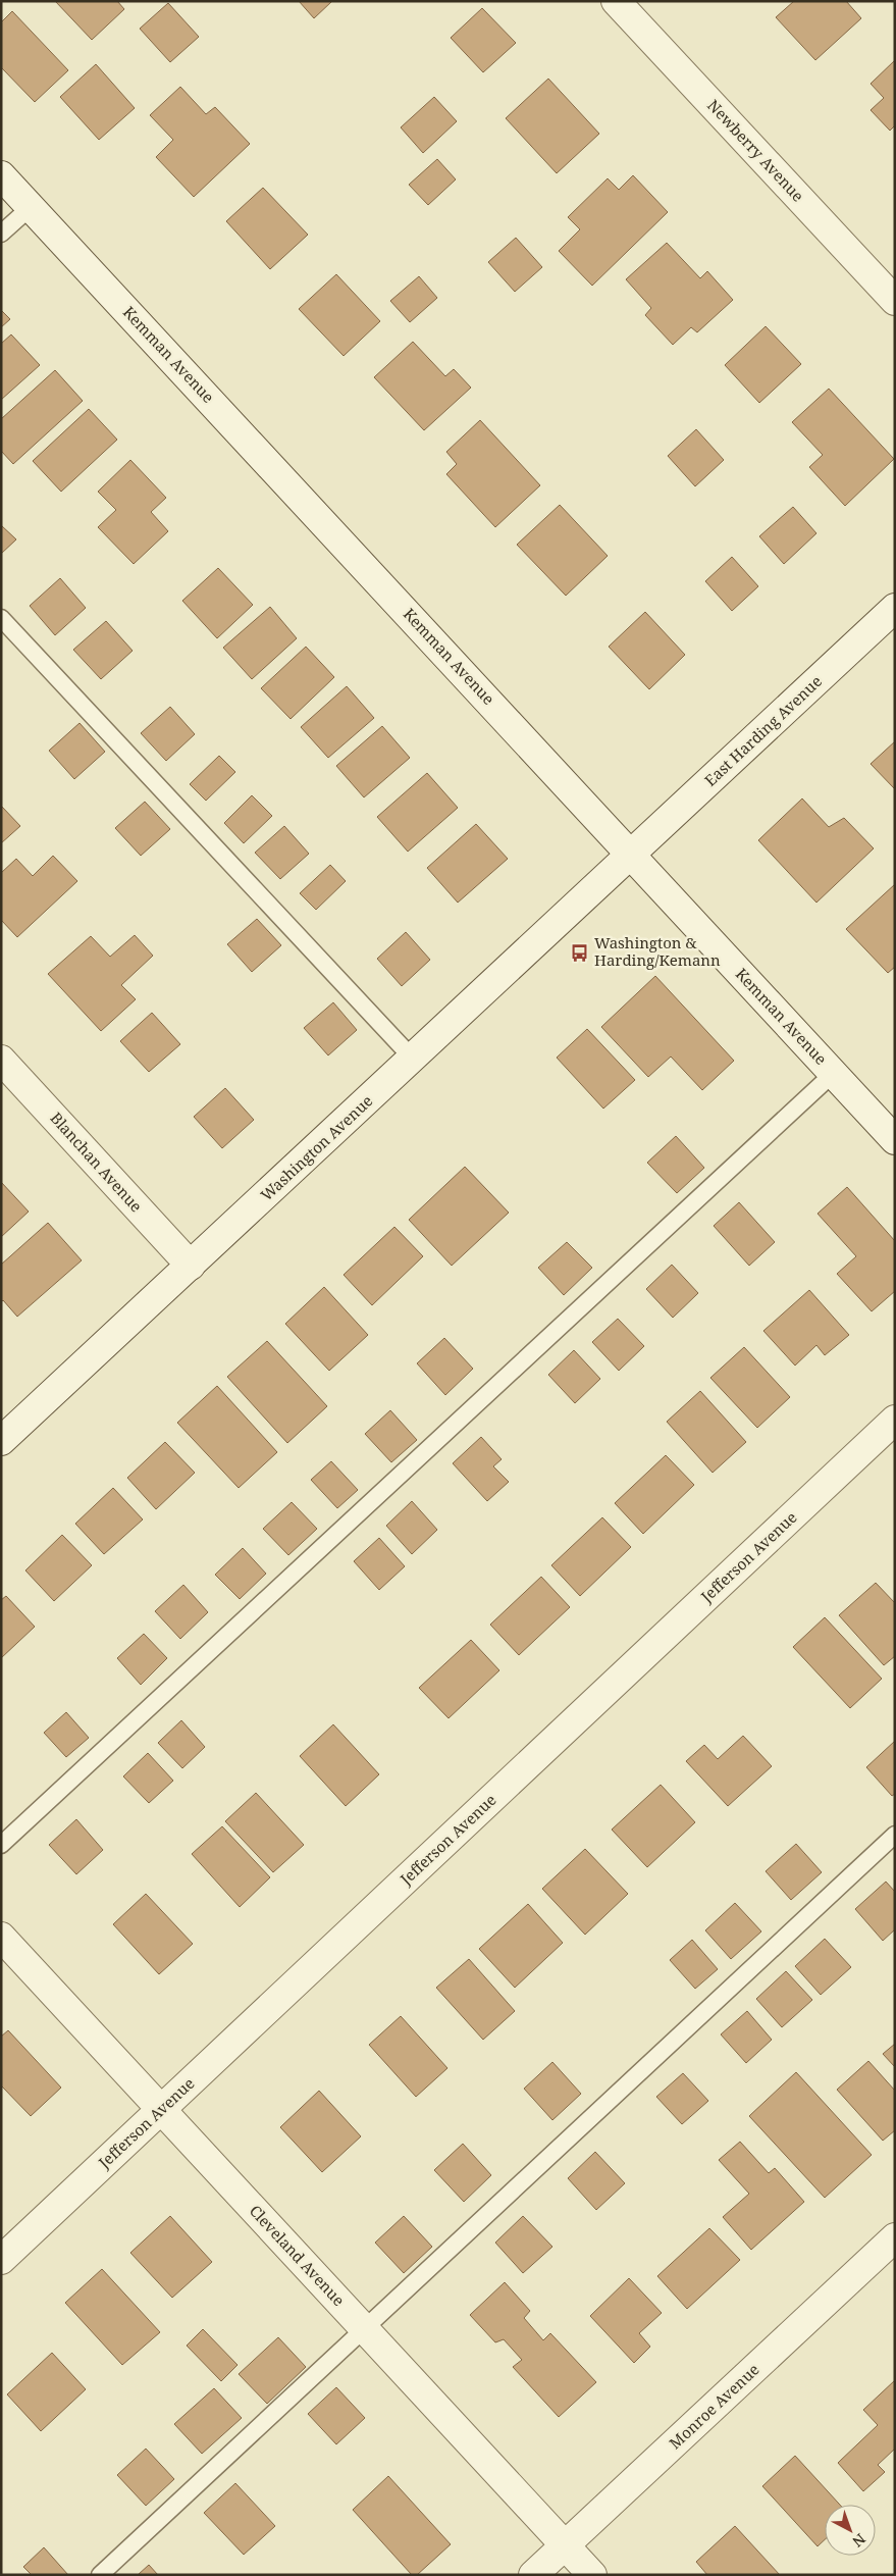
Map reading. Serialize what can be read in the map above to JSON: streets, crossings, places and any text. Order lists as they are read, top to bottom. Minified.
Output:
{"streets":{"street":["Newberry Avenue","Kemman Avenue","East Harding Avenue","Washington Avenue","Blanchan Avenue","Jefferson Avenue","Cleveland Avenue","Monroe Avenue"]},"crossings":[["Kemman Avenue","East Harding Avenue"],["Kemman Avenue","Washington Avenue"],["East Harding Avenue","Washington Avenue"],["Washington Avenue","Blanchan Avenue"],["Jefferson Avenue","Cleveland Avenue"],["Cleveland Avenue","Monroe Avenue"]],"places":{"bus stop":["Washington & Harding/Kemann"]},"north":"bottom right"}
